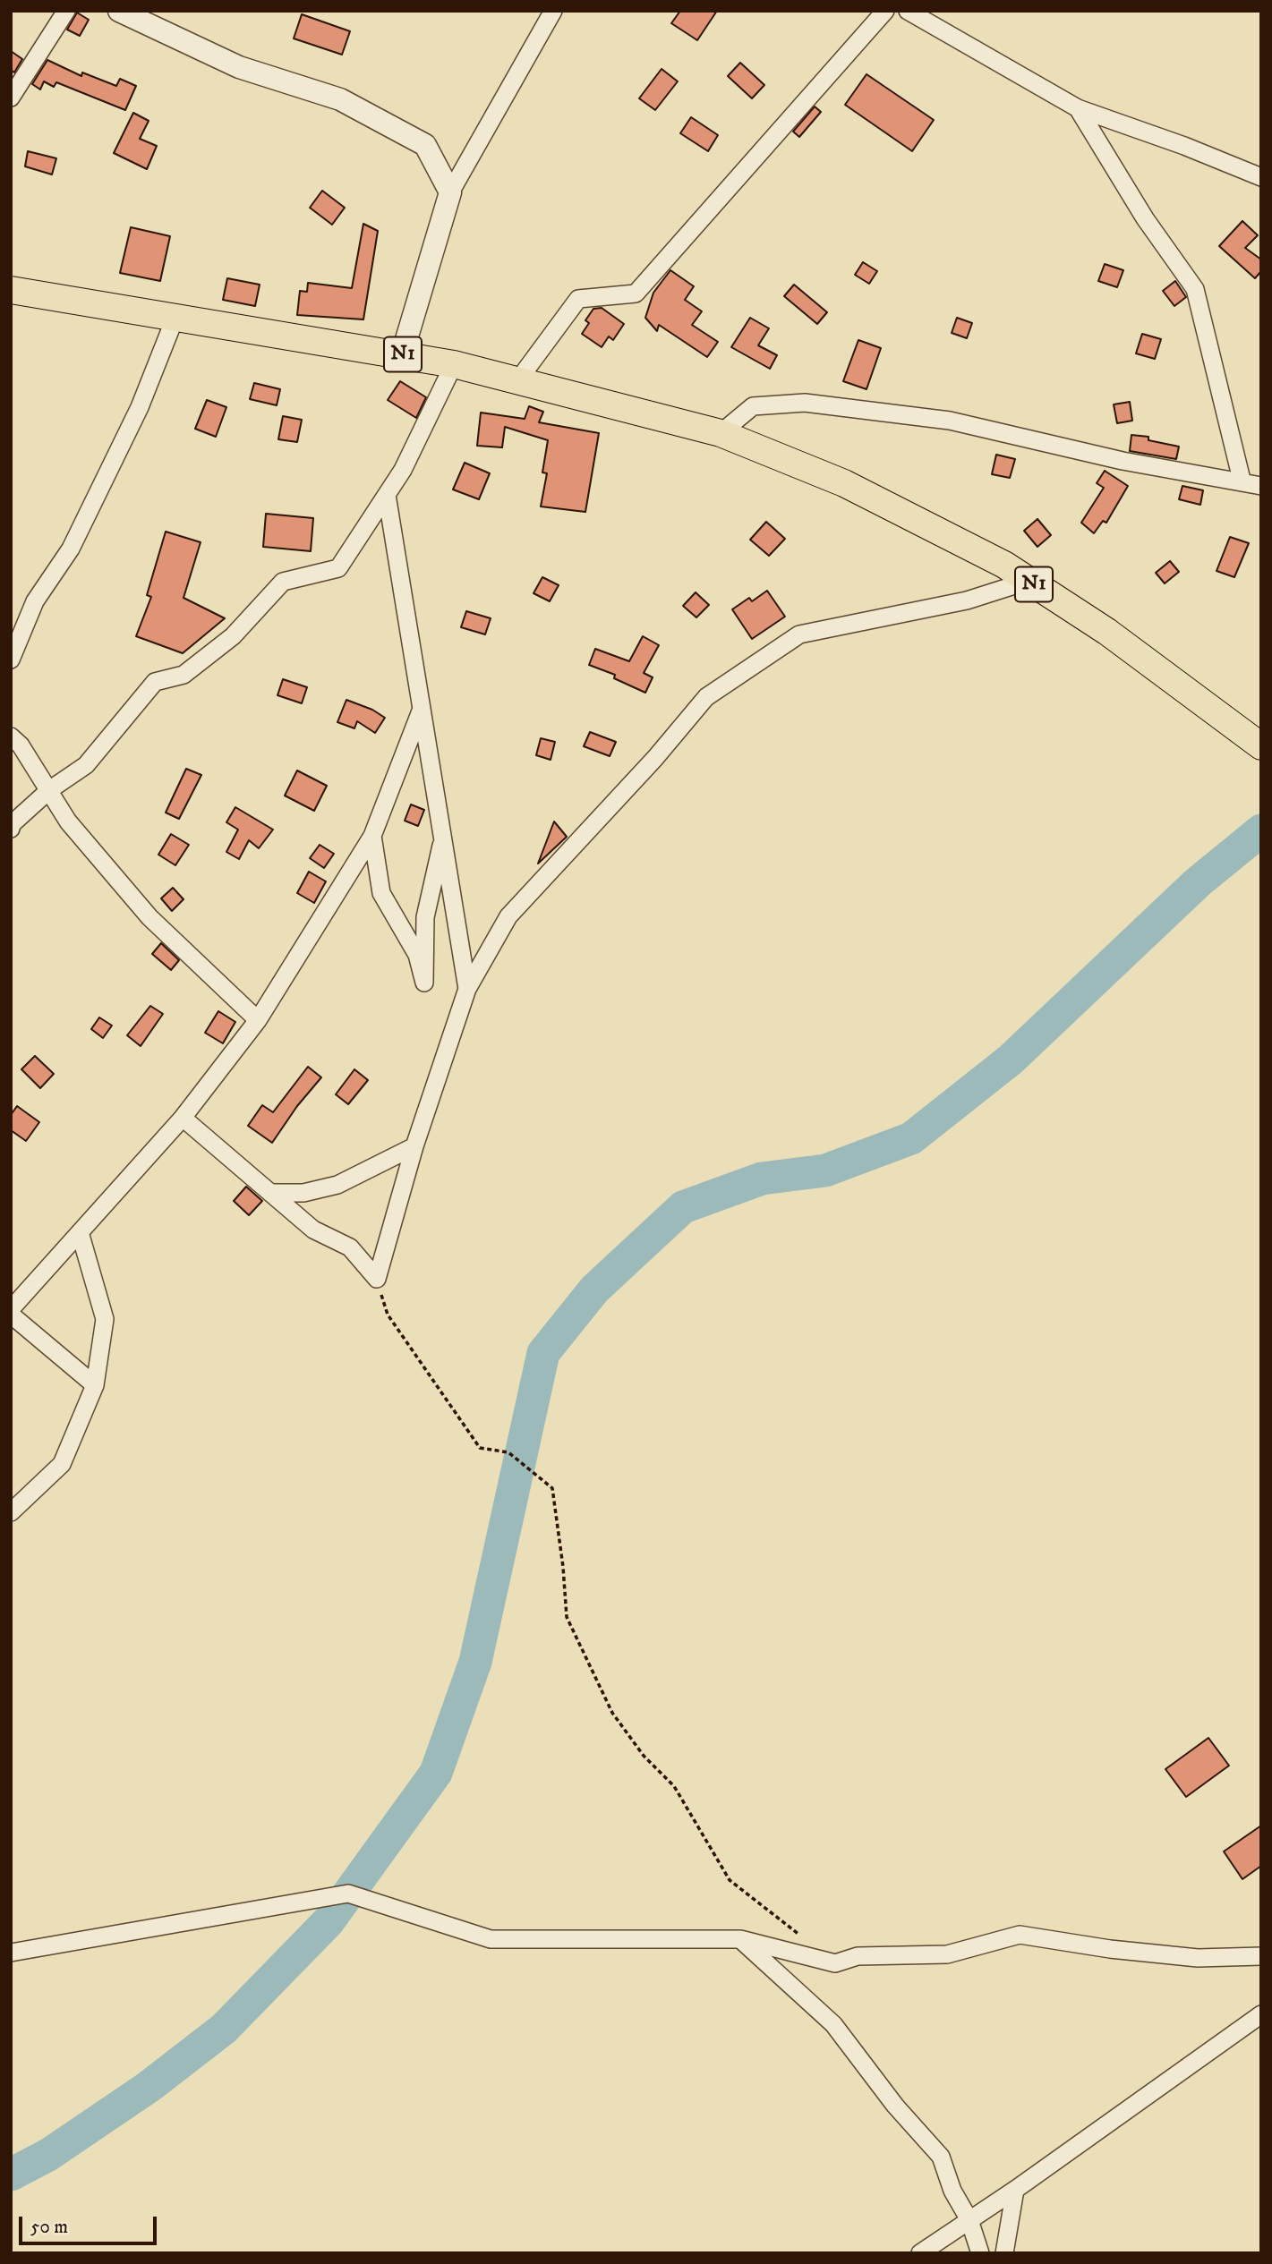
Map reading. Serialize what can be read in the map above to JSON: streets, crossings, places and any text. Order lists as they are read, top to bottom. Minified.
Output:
{"streets":{"main road":["N1"]},"scale_bar":"50 m"}
